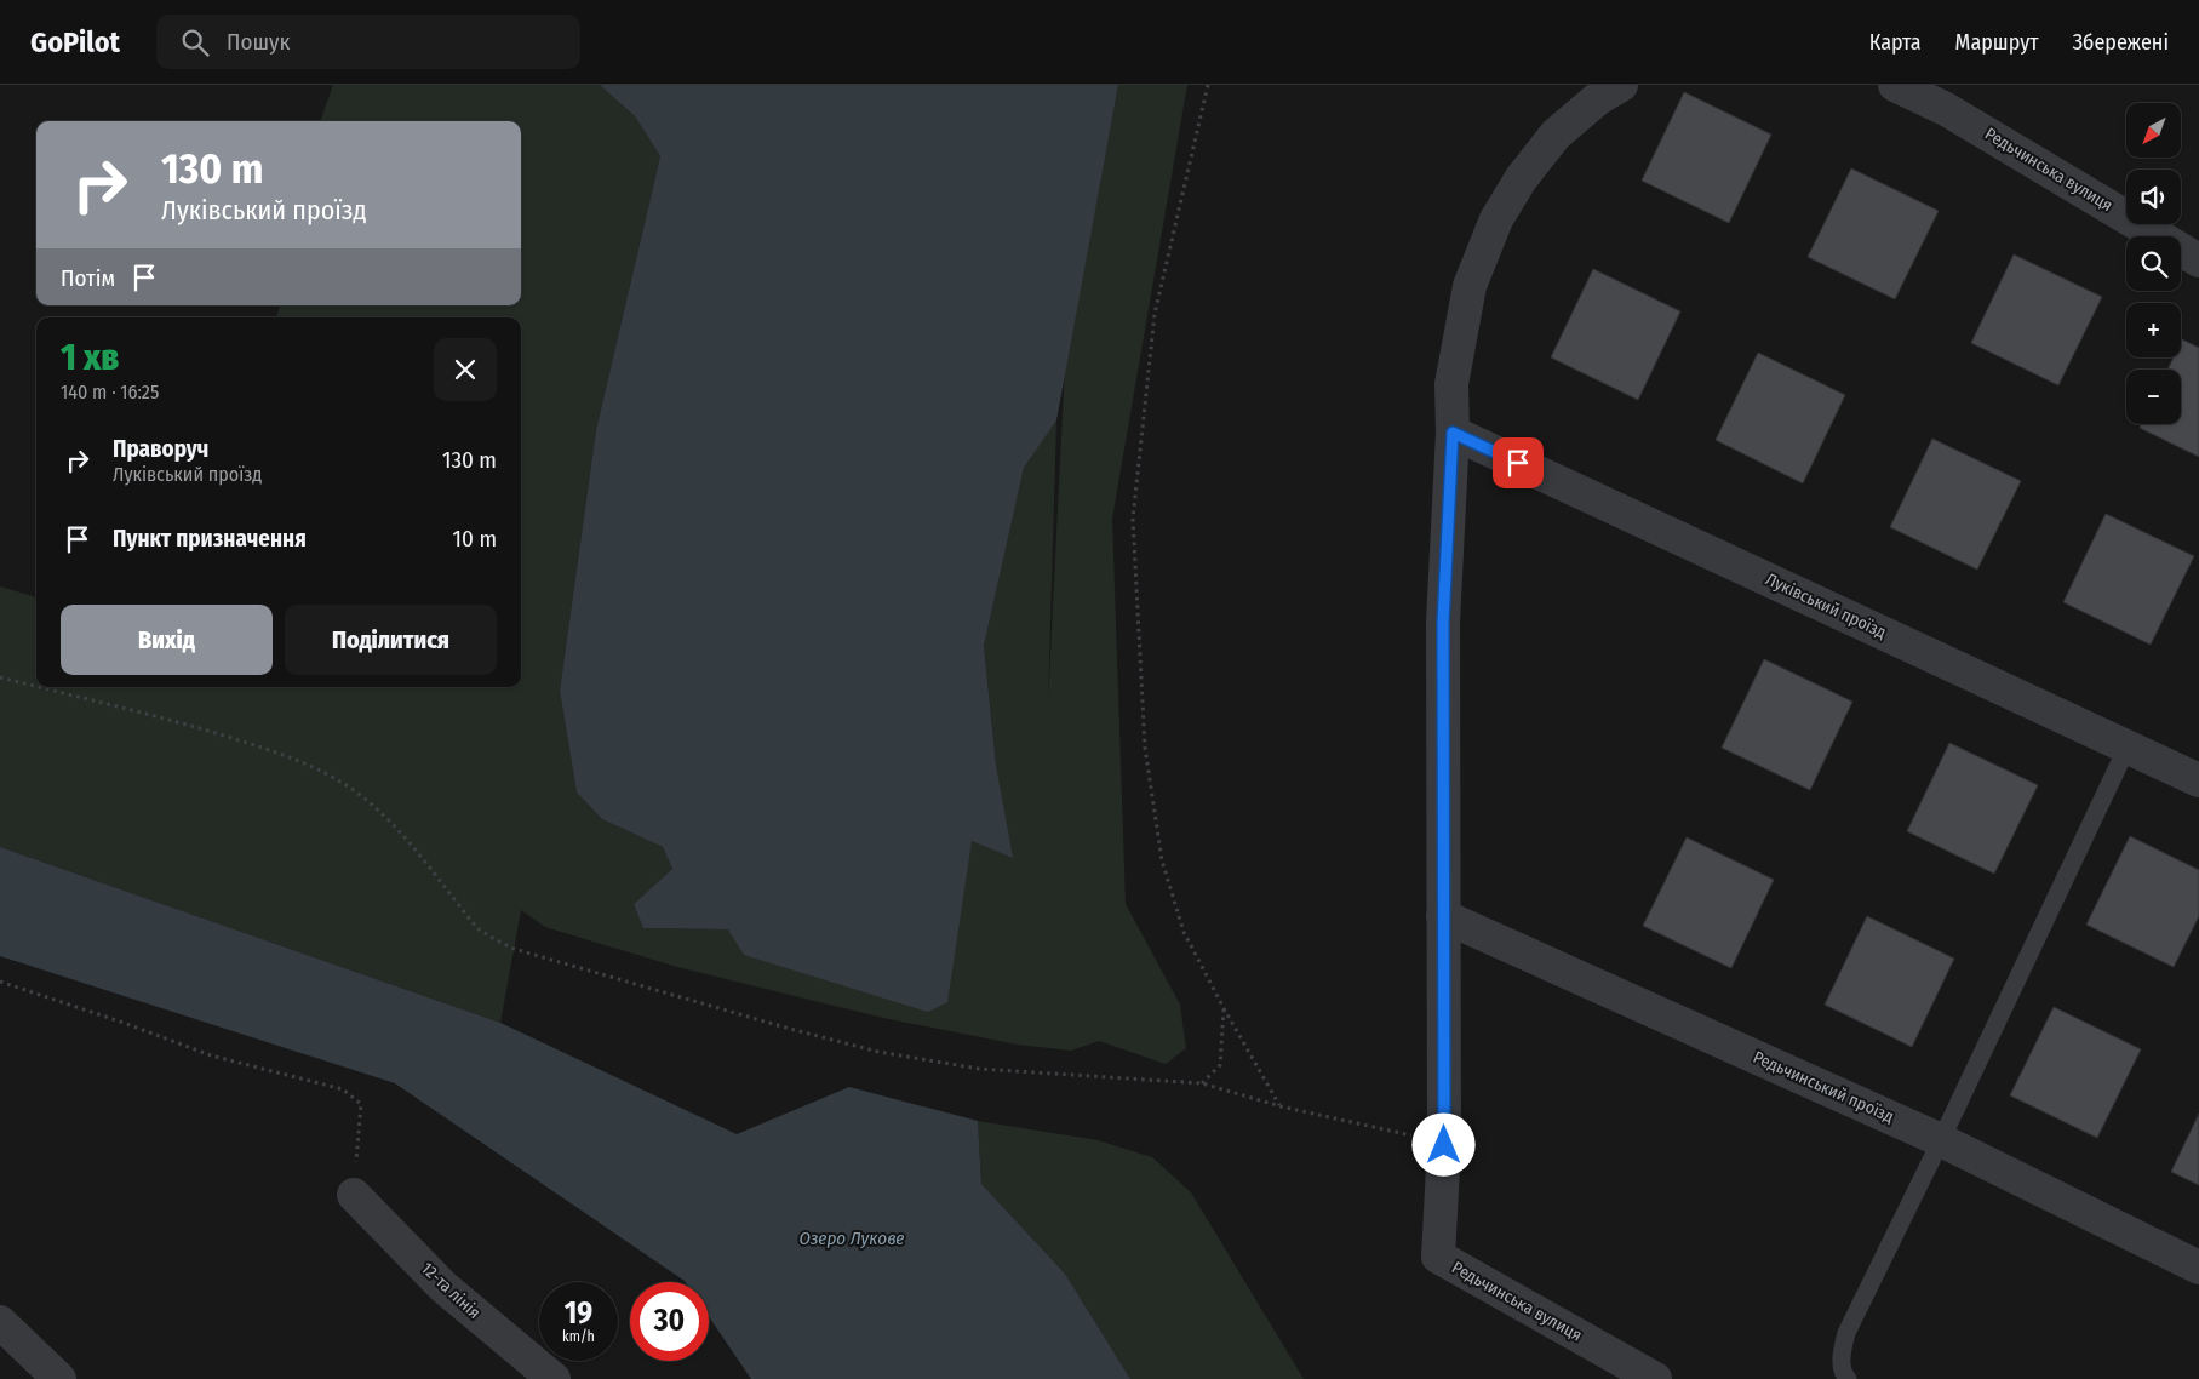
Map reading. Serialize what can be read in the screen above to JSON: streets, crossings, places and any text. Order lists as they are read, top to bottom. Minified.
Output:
{"streets":{"street":["Редьчинська вулиця","Луківський проїзд","Редьчинський проїзд","12-та лінія"]},"crossings":[["Редьчинська вулиця","Луківський проїзд"],["Редьчинська вулиця","Редьчинський проїзд"]],"water":["Озеро Лукове"],"north":"bottom left","page":{"header":"GoPilot","search":"Пошук","nav":["Карта","Маршрут","Збережені"],"map_buttons":["+","−"],"turn":["130 m","Луківський проїзд"],"then":"Потім","heading":["1 хв","140 m · 16:25"],"list":[{"name":"Праворуч","note":"Луківський проїзд","value":"130 m"},{"name":"Пункт призначення","value":"10 m"}],"buttons":["Вихід","Поділитися"],"speed":"19 km/h","limit":"30"}}
